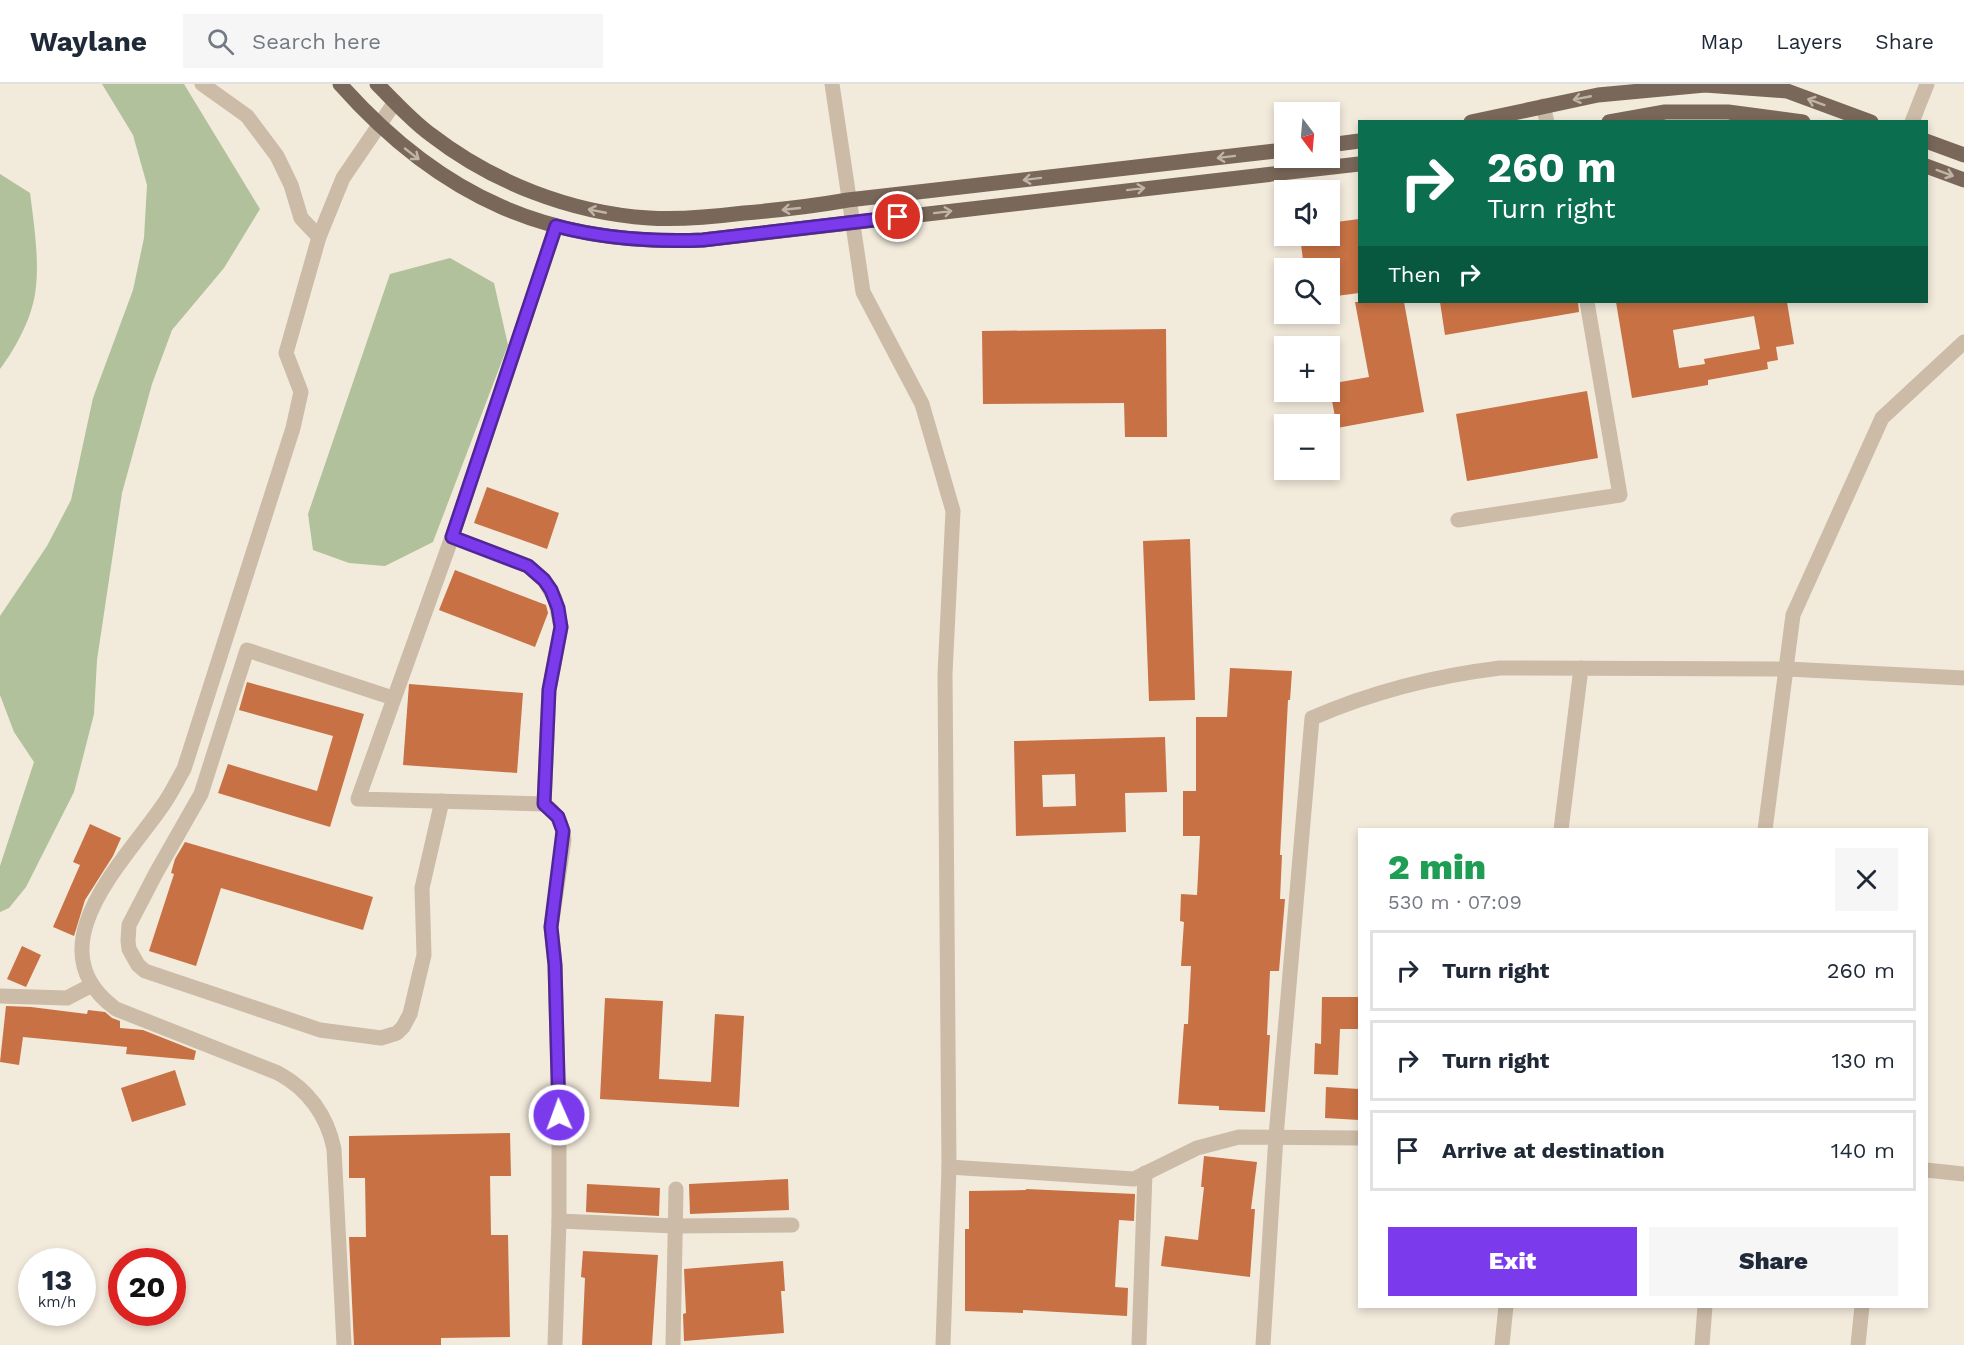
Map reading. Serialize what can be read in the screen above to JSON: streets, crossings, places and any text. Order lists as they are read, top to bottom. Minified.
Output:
{"north":"bottom","page":{"header":"Waylane","search":"Search here","nav":["Map","Layers","Share"],"map_buttons":["+","−"],"turn":["260 m","Turn right"],"then":"Then","heading":["2 min","530 m · 07:09"],"list":[{"name":"Turn right","value":"260 m"},{"name":"Turn right","value":"130 m"},{"name":"Arrive at destination","value":"140 m"}],"buttons":["Exit","Share"],"speed":"13 km/h","limit":"20"}}
